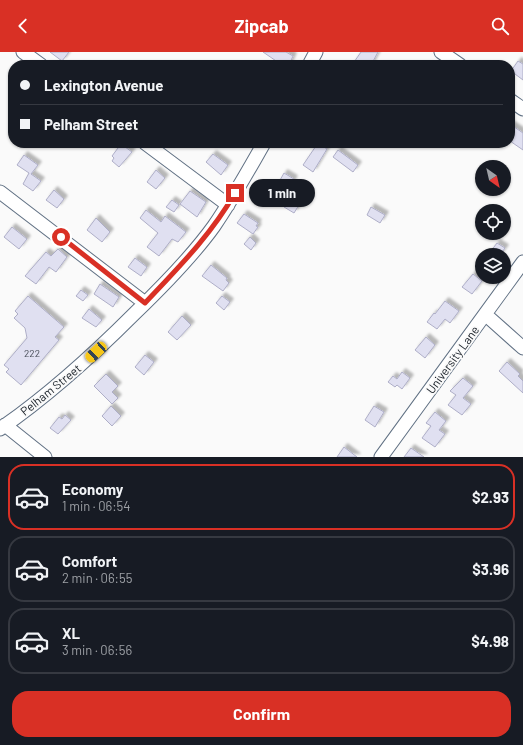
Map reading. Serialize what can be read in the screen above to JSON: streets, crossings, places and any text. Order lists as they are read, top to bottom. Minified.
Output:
{"streets":{"street":["University Lane","Pelham Street"]},"house_numbers":["222"],"north":"bottom right","page":{"header":"Zipcab","banner":["Lexington Avenue","Pelham Street"],"bubble":"1 min","list":[{"name":"Economy","note":"1 min · 06:54","value":"$2.93"},{"name":"Comfort","note":"2 min · 06:55","value":"$3.96"},{"name":"XL","note":"3 min · 06:56","value":"$4.98"}],"buttons":"Confirm"}}
